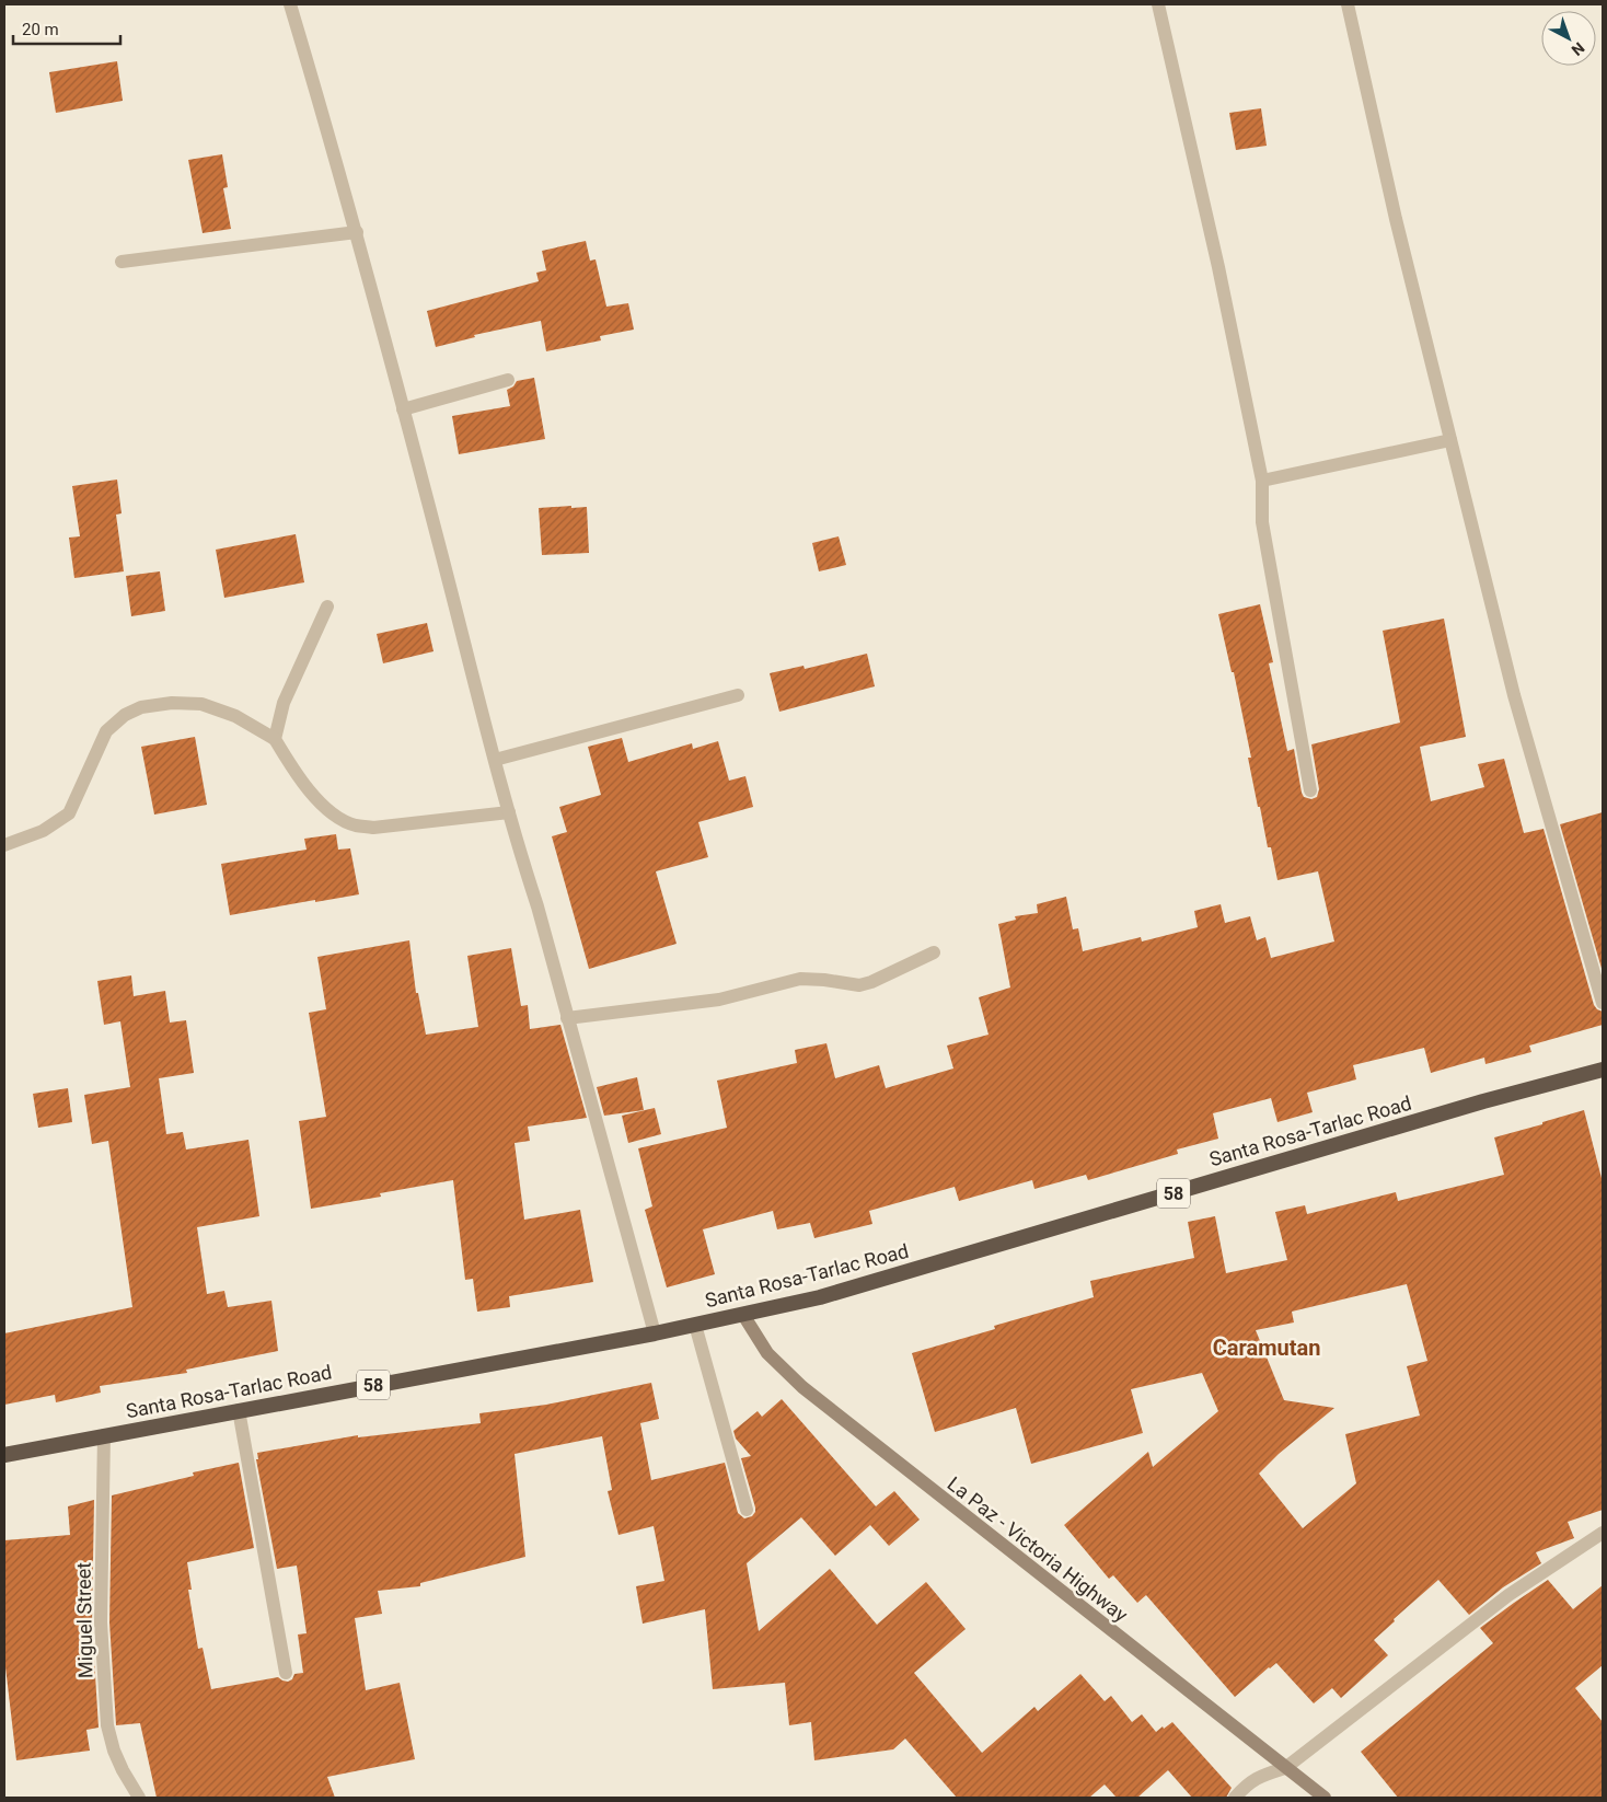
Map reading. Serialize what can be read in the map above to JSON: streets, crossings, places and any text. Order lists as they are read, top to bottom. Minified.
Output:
{"streets":{"highway":["Santa Rosa-Tarlac Road","58"],"main road":["La Paz - Victoria Highway"],"street":["Miguel Street"]},"crossings":[["Santa Rosa-Tarlac Road","La Paz - Victoria Highway"],["Santa Rosa-Tarlac Road","Miguel Street"]],"districts":["Caramutan"],"scale_bar":"20 m","north":"bottom right"}
